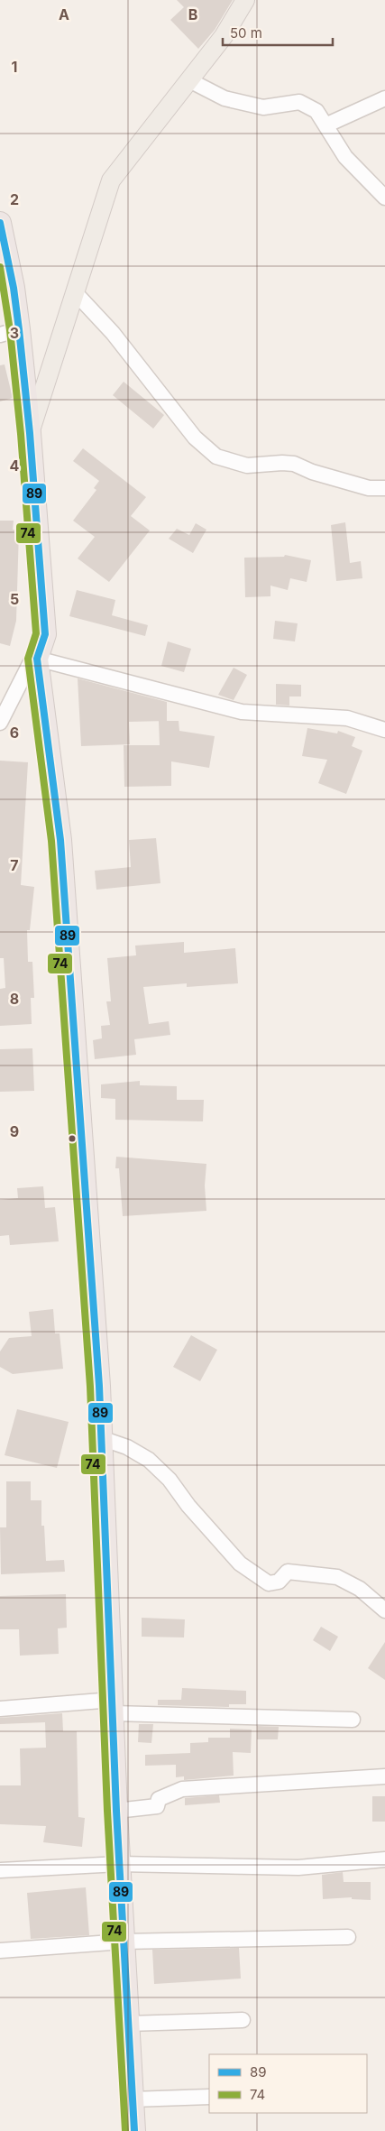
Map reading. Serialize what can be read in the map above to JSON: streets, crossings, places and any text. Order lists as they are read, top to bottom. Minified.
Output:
{"lines":["transit line 89","transit line 74"],"legend":["89","74"],"scale_bar":"50 m","grid":{"columns":["A","B"],"rows":["1","2","3","4","5","6","7","8","9"]}}
